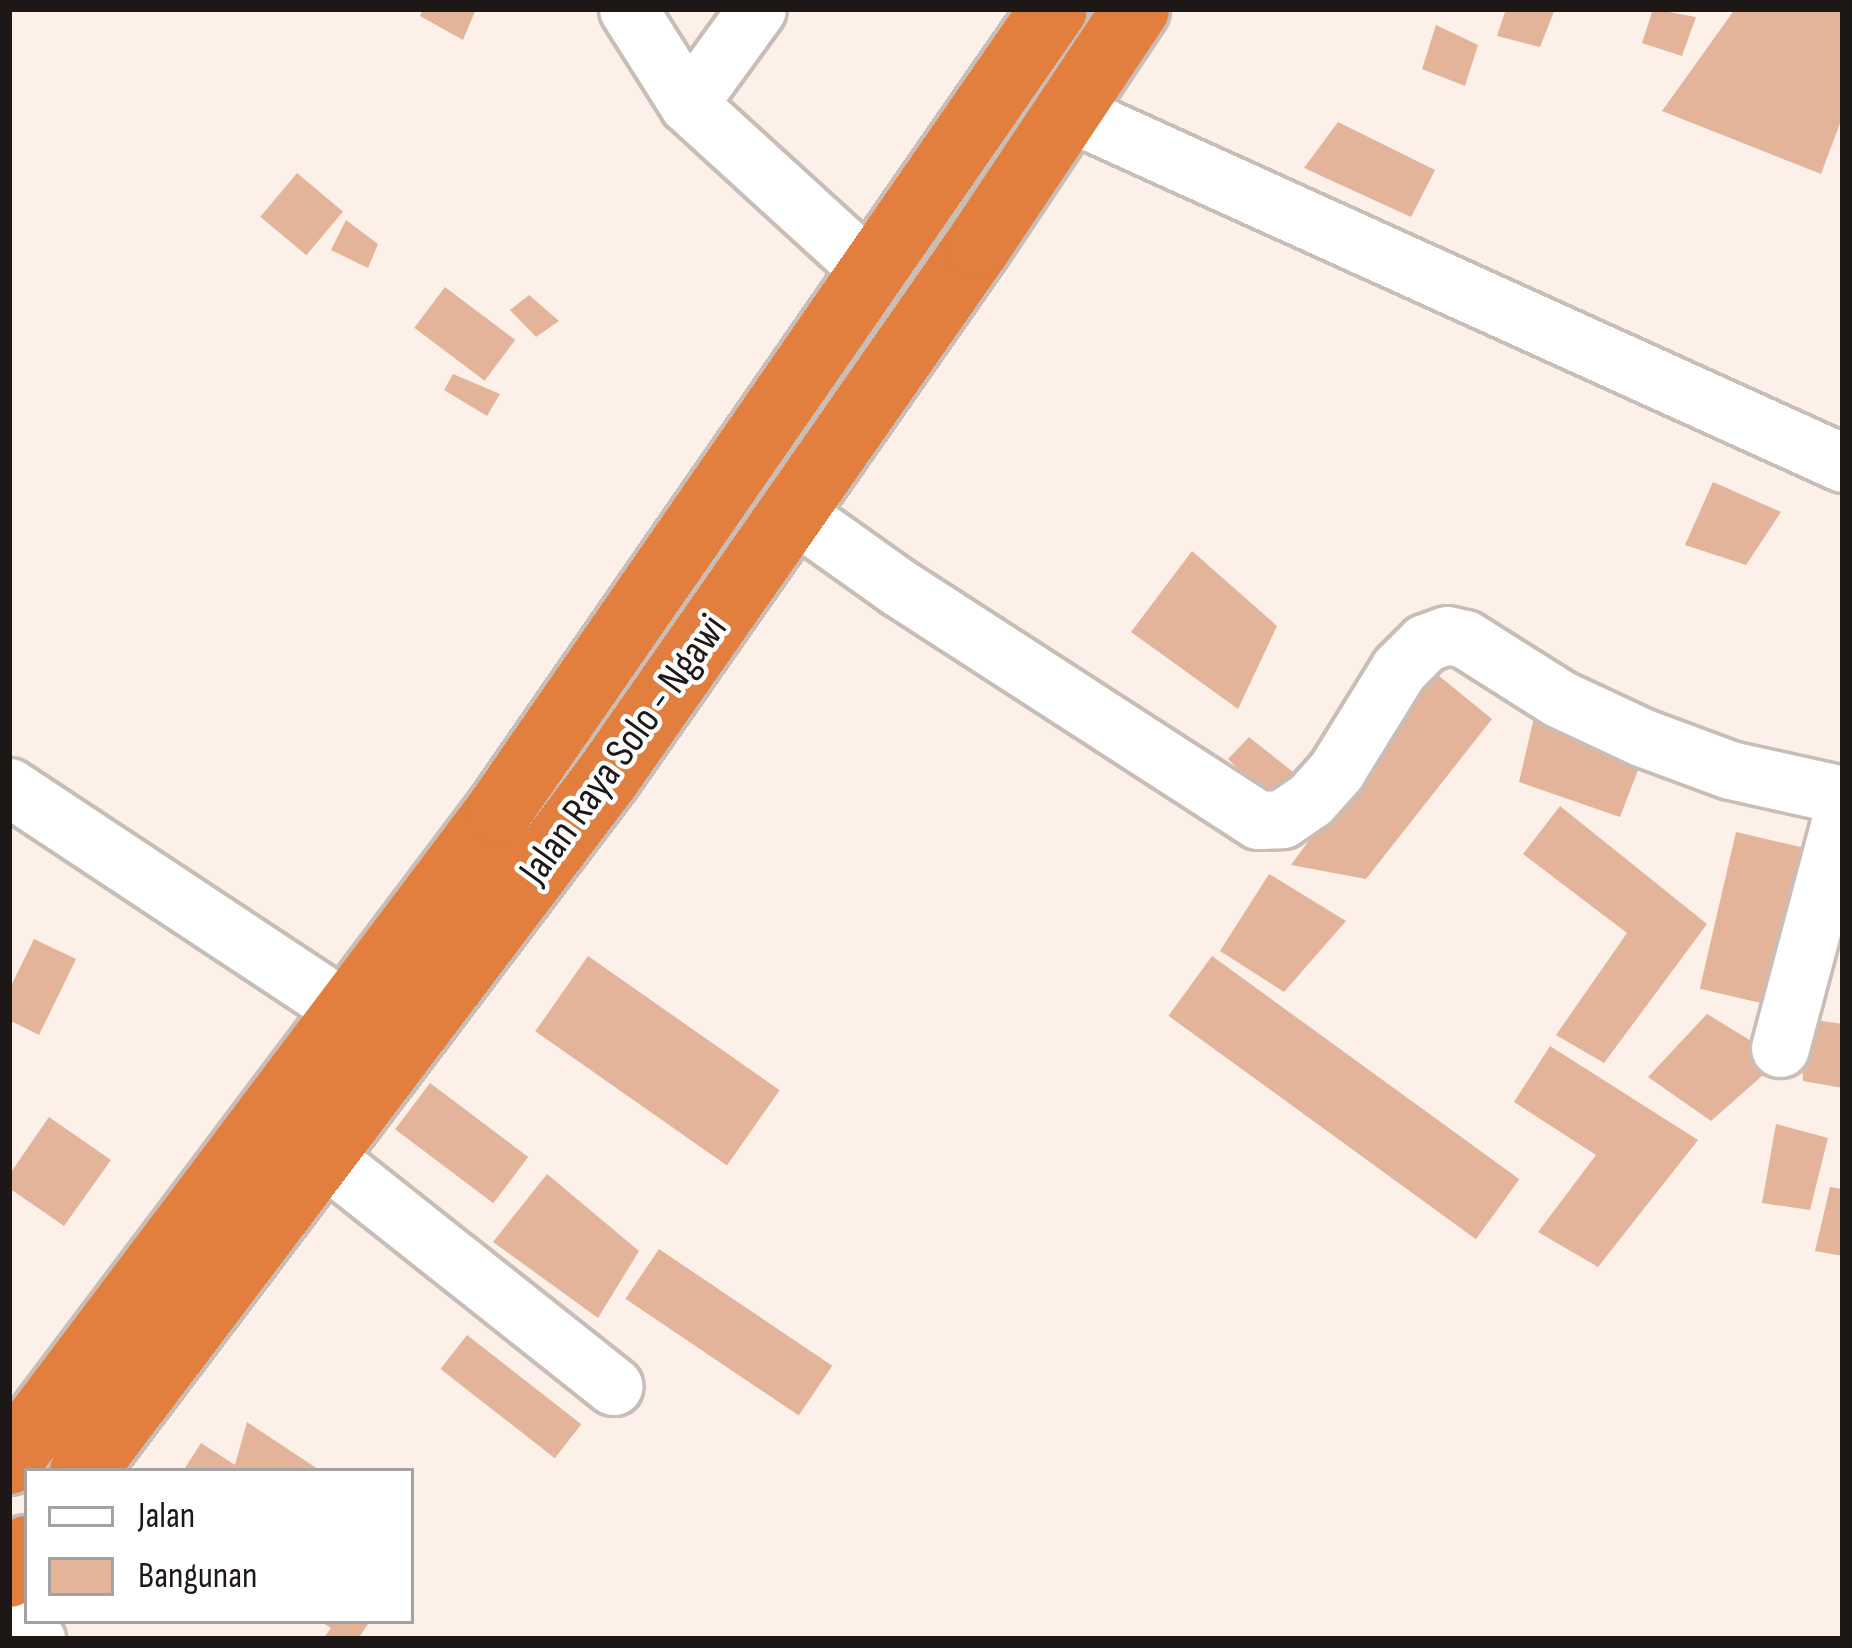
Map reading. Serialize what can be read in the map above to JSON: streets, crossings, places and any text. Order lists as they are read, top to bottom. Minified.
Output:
{"streets":{"highway":["Jalan Raya Solo - Ngawi"]},"legend":["Jalan","Bangunan"]}
